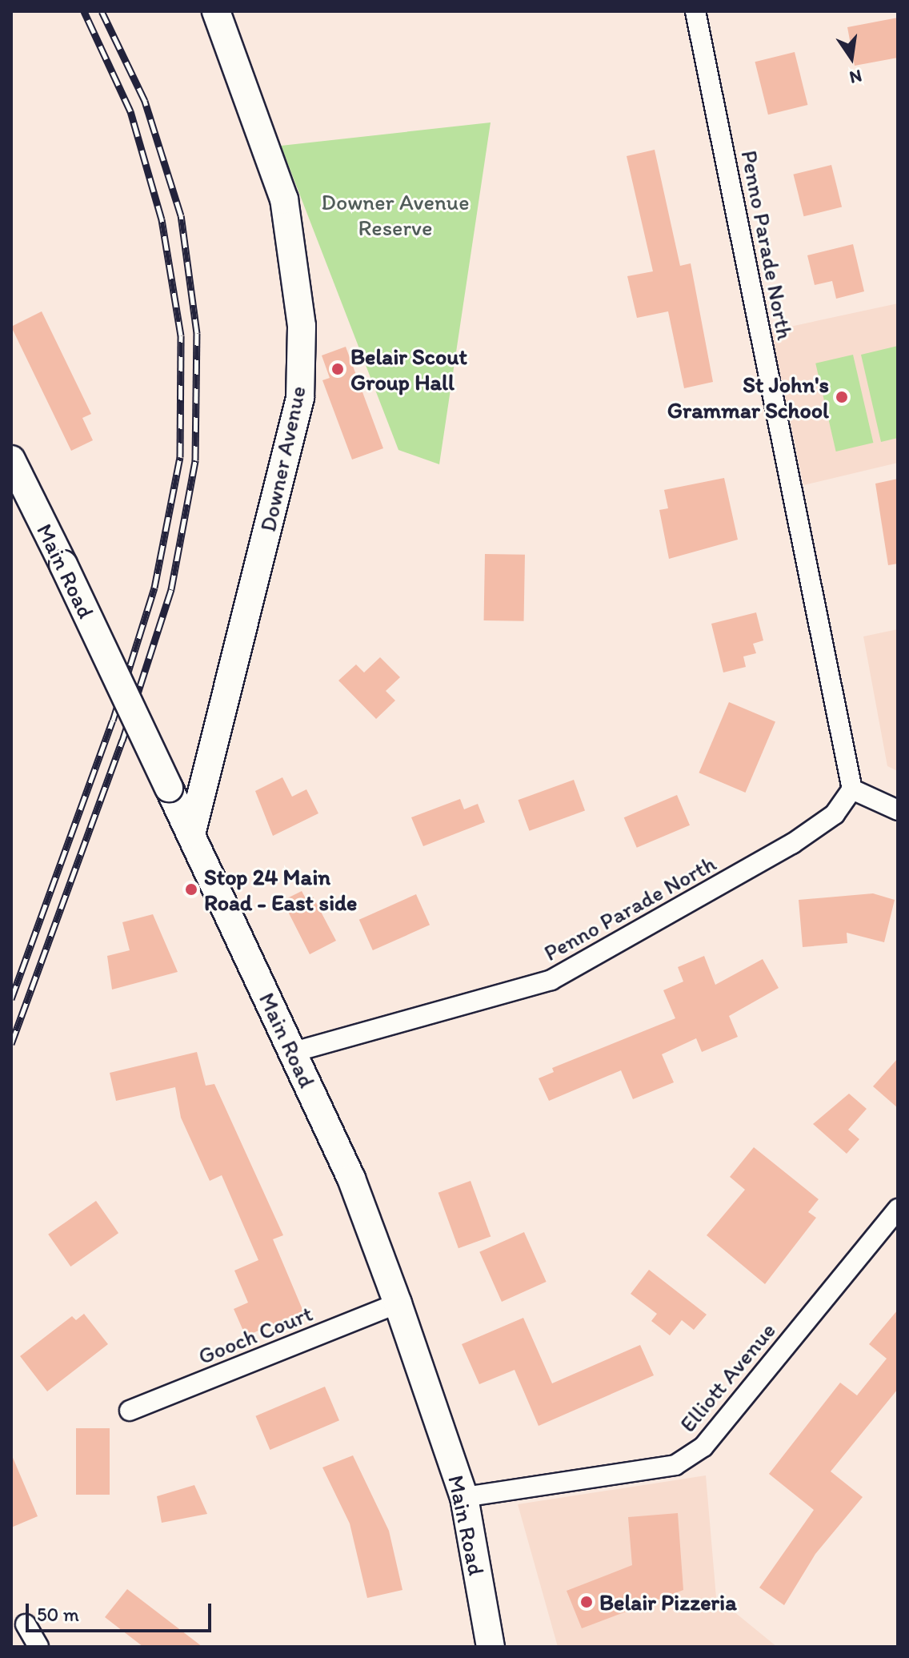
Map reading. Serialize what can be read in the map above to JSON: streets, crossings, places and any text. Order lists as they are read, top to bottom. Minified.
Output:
{"streets":{"main road":["Downer Avenue","Main Road"],"street":["Penno Parade North","Gooch Court","Elliott Avenue"]},"crossings":[["Penno Parade North","Main Road"],["Downer Avenue","Main Road"],["Main Road","Gooch Court"],["Main Road","Elliott Avenue"]],"parks":["Downer Avenue Reserve"],"places":["Belair Scout Group Hall","St John's Grammar School","Stop 24 Main Road - East side","Belair Pizzeria"],"scale_bar":"50 m","north":"bottom"}
